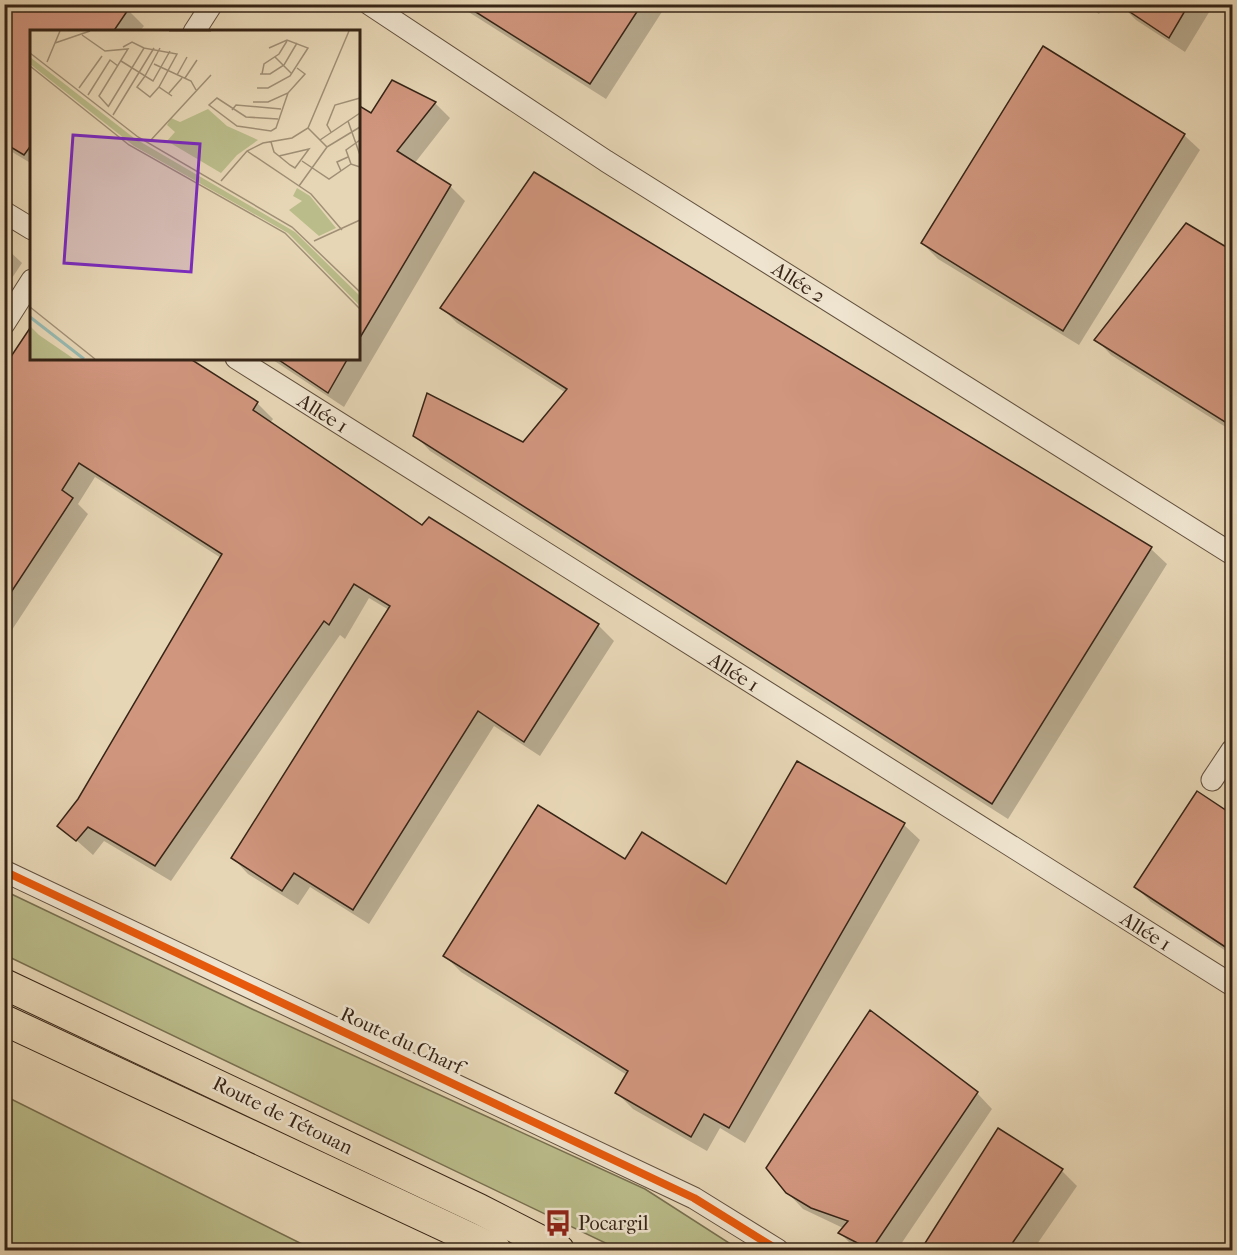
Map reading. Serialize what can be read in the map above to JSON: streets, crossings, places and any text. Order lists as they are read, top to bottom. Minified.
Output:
{"streets":{"highway":["Route de Tétouan"],"street":["Allée 2","Allée 1","Route du Charf"]},"places":{"bus stop":["Pocargil"]}}
